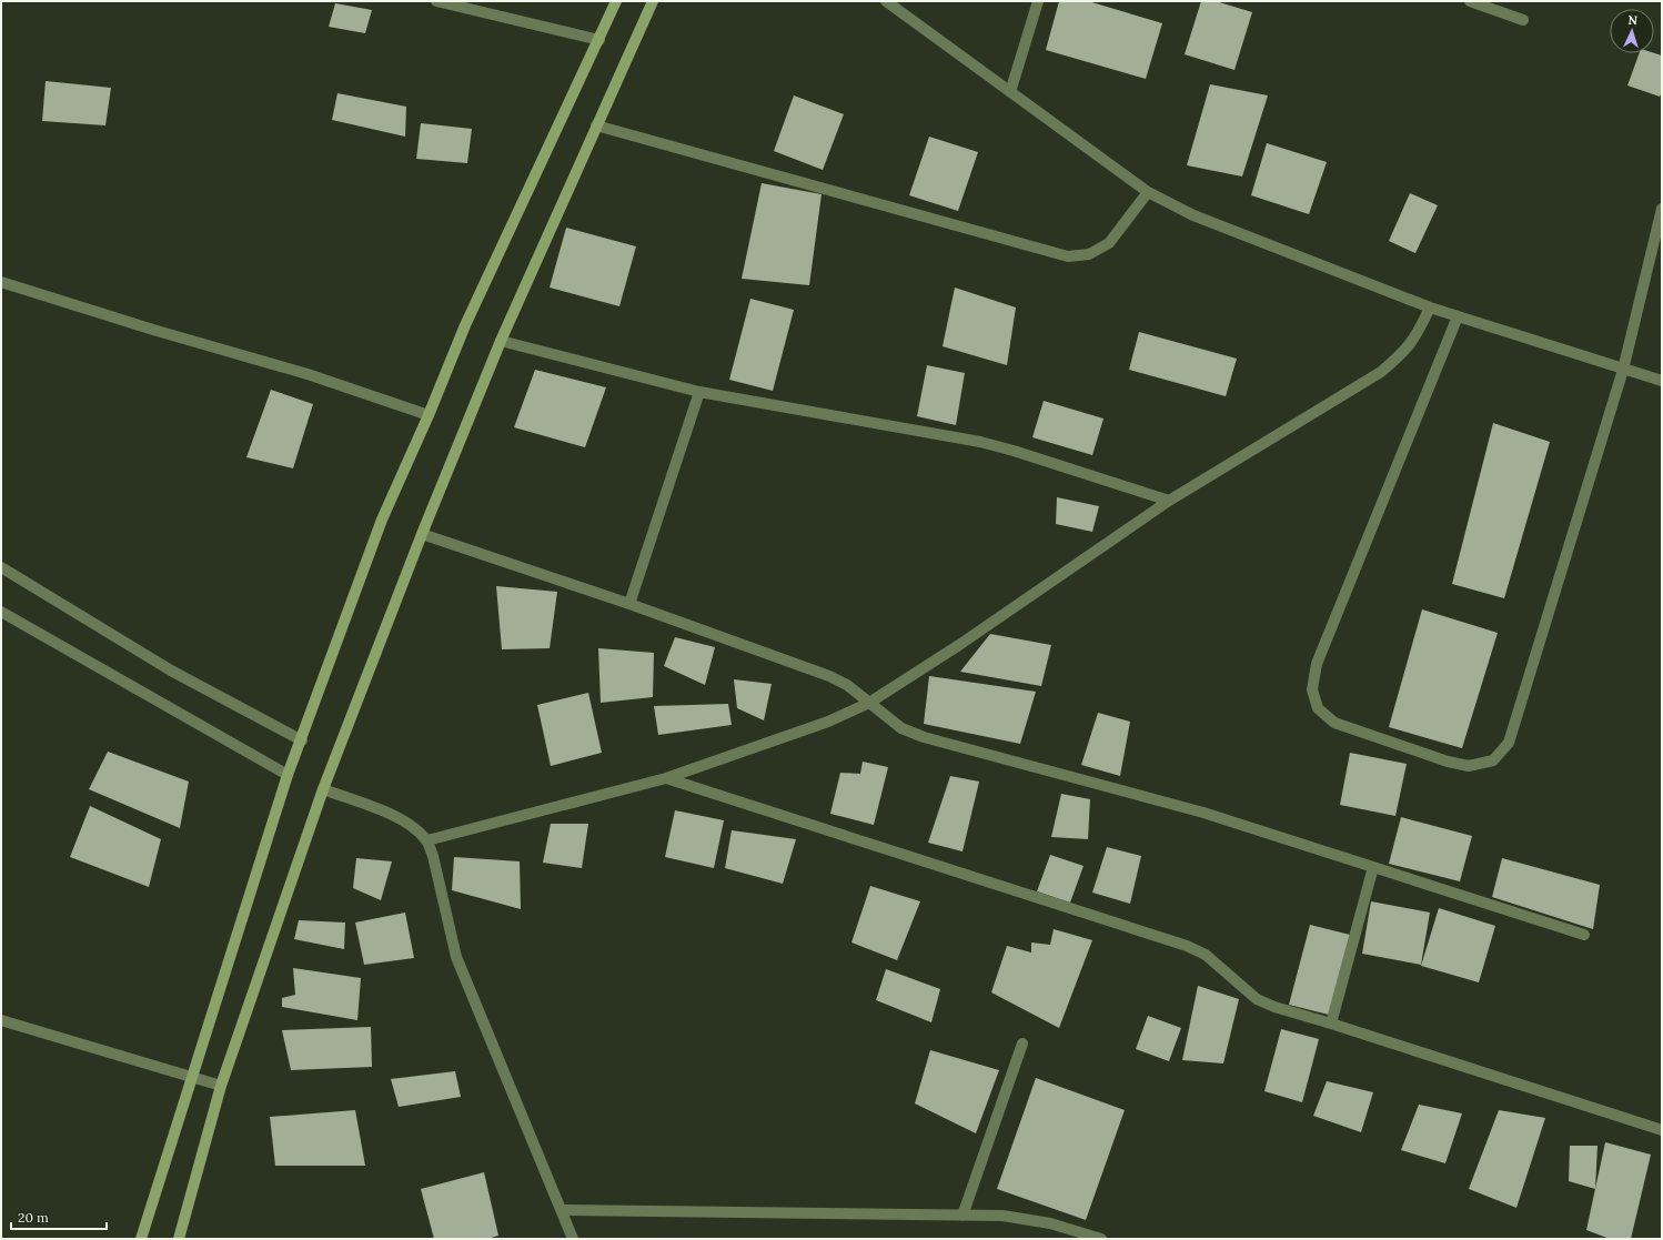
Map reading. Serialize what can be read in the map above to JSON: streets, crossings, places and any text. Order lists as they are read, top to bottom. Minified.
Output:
{"scale_bar":"20 m","north":"top"}
